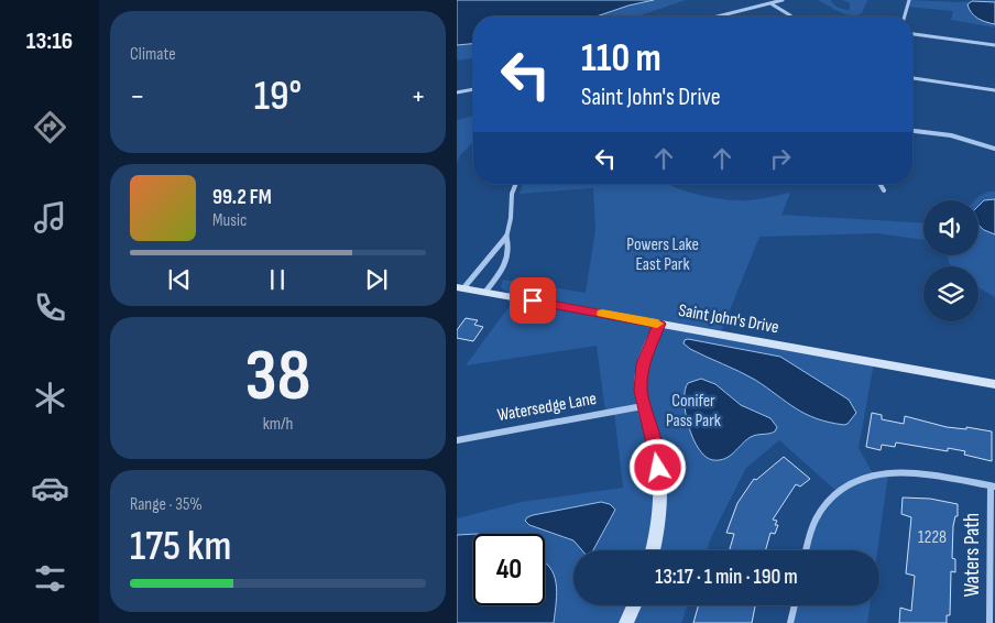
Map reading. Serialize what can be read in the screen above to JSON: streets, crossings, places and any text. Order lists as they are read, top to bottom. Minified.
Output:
{"streets":{"street":["Saint John's Drive","Watersedge Lane","Waters Path"]},"parks":["Powers Lake East Park","Conifer Pass Park"],"house_numbers":["1228"],"page":{"tabs":"13:16","tile":["Climate",["38","km/h"],["Range · 35%","175 km"]],"turn":["110 m","Saint John's Drive"],"heat":["−","19°","+"],"song":["99.2 FM","Music"],"limit":"40","trip":"13:17 · 1 min · 190 m"}}
